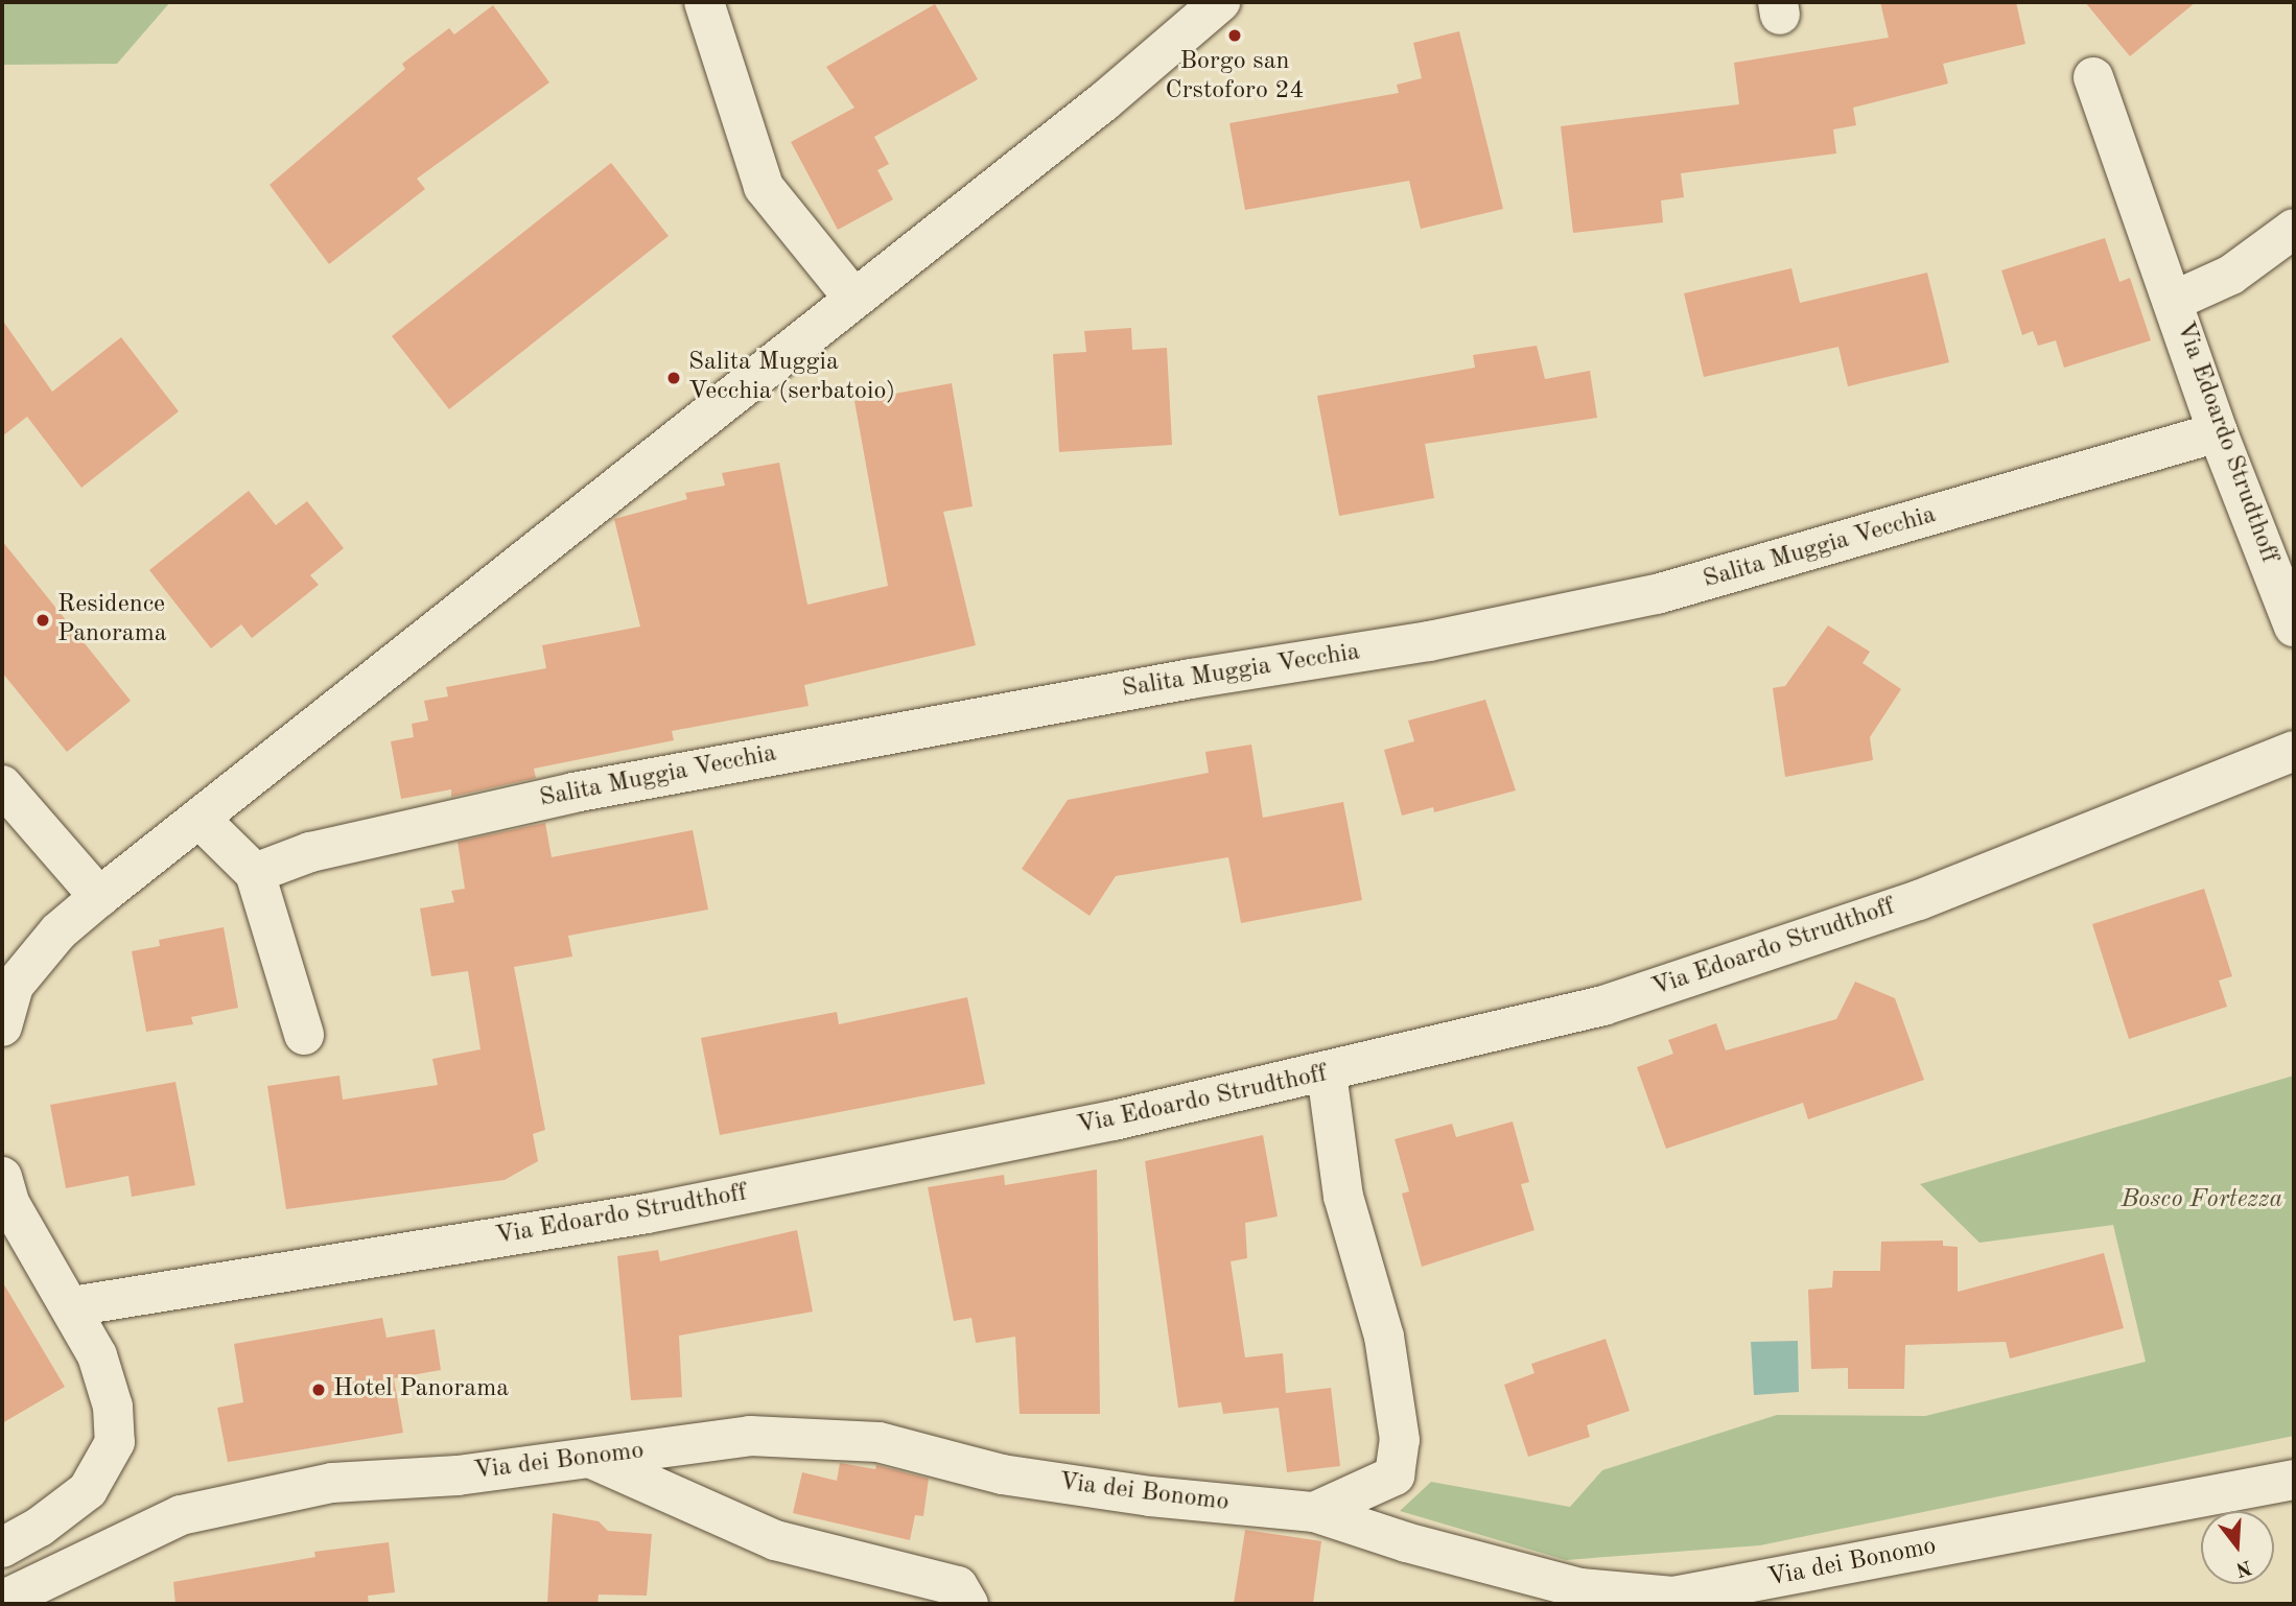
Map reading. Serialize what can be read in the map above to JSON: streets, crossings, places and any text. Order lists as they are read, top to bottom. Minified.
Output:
{"streets":{"street":["Via Edoardo Strudthoff","Salita Muggia Vecchia","Via dei Bonomo"]},"crossings":[["Via Edoardo Strudthoff","Salita Muggia Vecchia"]],"parks":["Bosco Fortezza"],"places":["Borgo san Crstoforo 24","Salita Muggia Vecchia (serbatoio)","Residence Panorama","Hotel Panorama"],"north":"bottom"}
